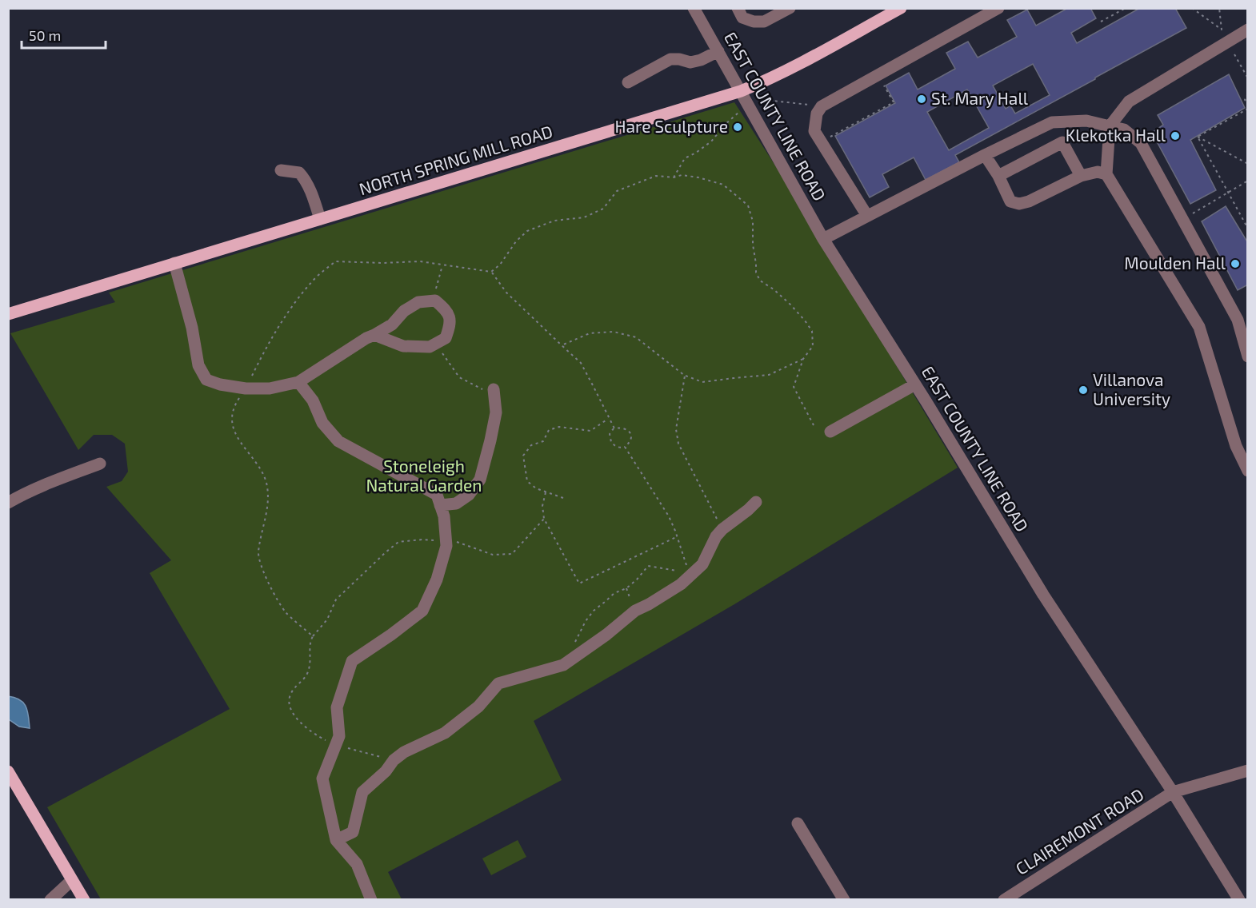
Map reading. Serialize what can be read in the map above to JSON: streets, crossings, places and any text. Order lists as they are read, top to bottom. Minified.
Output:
{"streets":{"main road":["NORTH SPRING MILL ROAD"],"street":["EAST COUNTY LINE ROAD","CLAIREMONT ROAD"]},"crossings":[["EAST COUNTY LINE ROAD","NORTH SPRING MILL ROAD"],["EAST COUNTY LINE ROAD","CLAIREMONT ROAD"]],"parks":["Stoneleigh Natural Garden"],"places":["St. Mary Hall","Hare Sculpture","Klekotka Hall","Moulden Hall","Villanova University"],"scale_bar":"50 m"}
